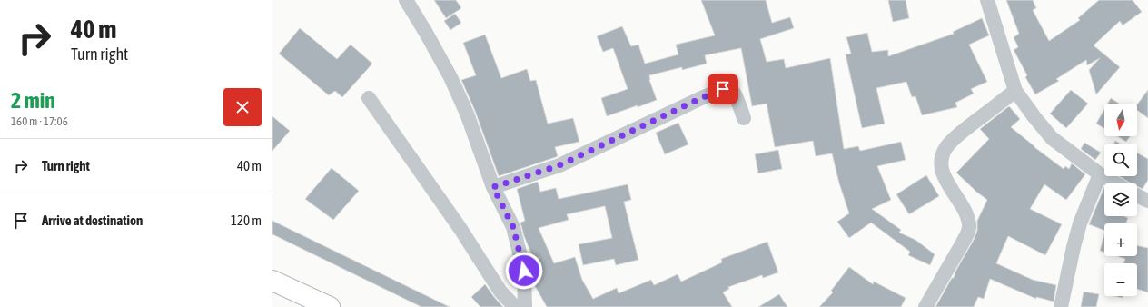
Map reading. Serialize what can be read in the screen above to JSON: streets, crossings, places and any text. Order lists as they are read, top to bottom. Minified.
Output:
{"north":"bottom","page":{"turn":["40 m","Turn right"],"heading":["2 min","160 m · 17:06"],"map_buttons":["+","−"],"list":[{"name":"Turn right","value":"40 m"},{"name":"Arrive at destination","value":"120 m"}]}}
